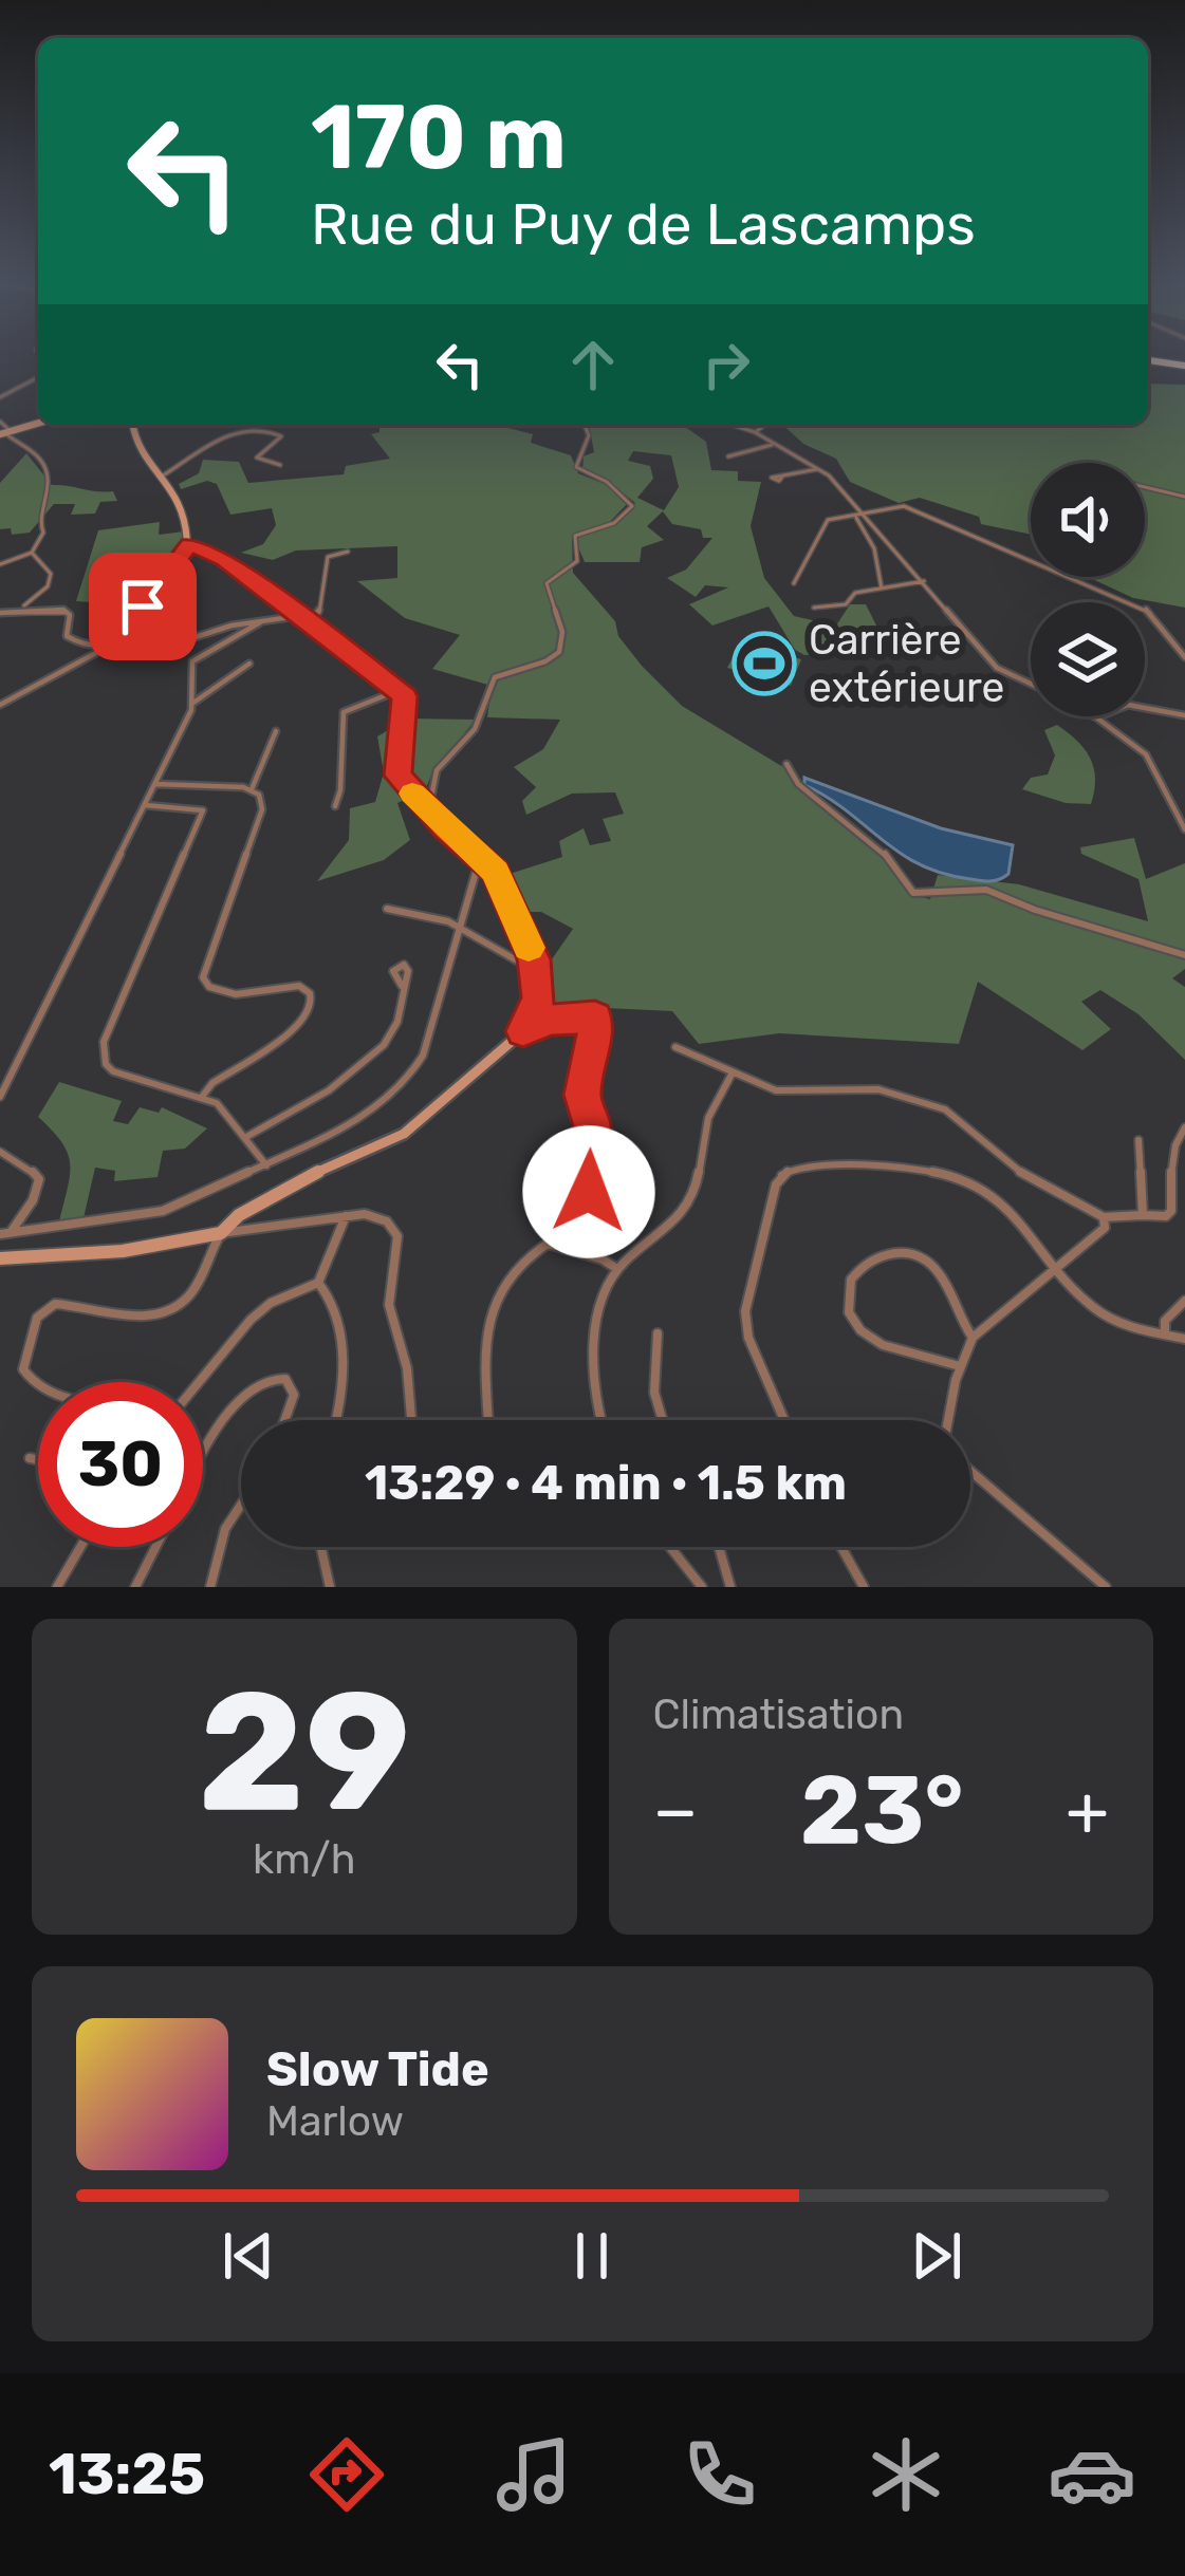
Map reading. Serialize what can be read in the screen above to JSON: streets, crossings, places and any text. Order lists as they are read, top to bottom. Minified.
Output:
{"places":{"sports":["Carrière extérieure"]},"page":{"turn":["170 m","Rue du Puy de Lascamps"],"limit":"30","trip":"13:29 · 4 min · 1.5 km","tile":[["29","km/h"],"Climatisation"],"heat":["−","23°","+"],"song":["Slow Tide","Marlow"],"tabs":"13:25"}}
